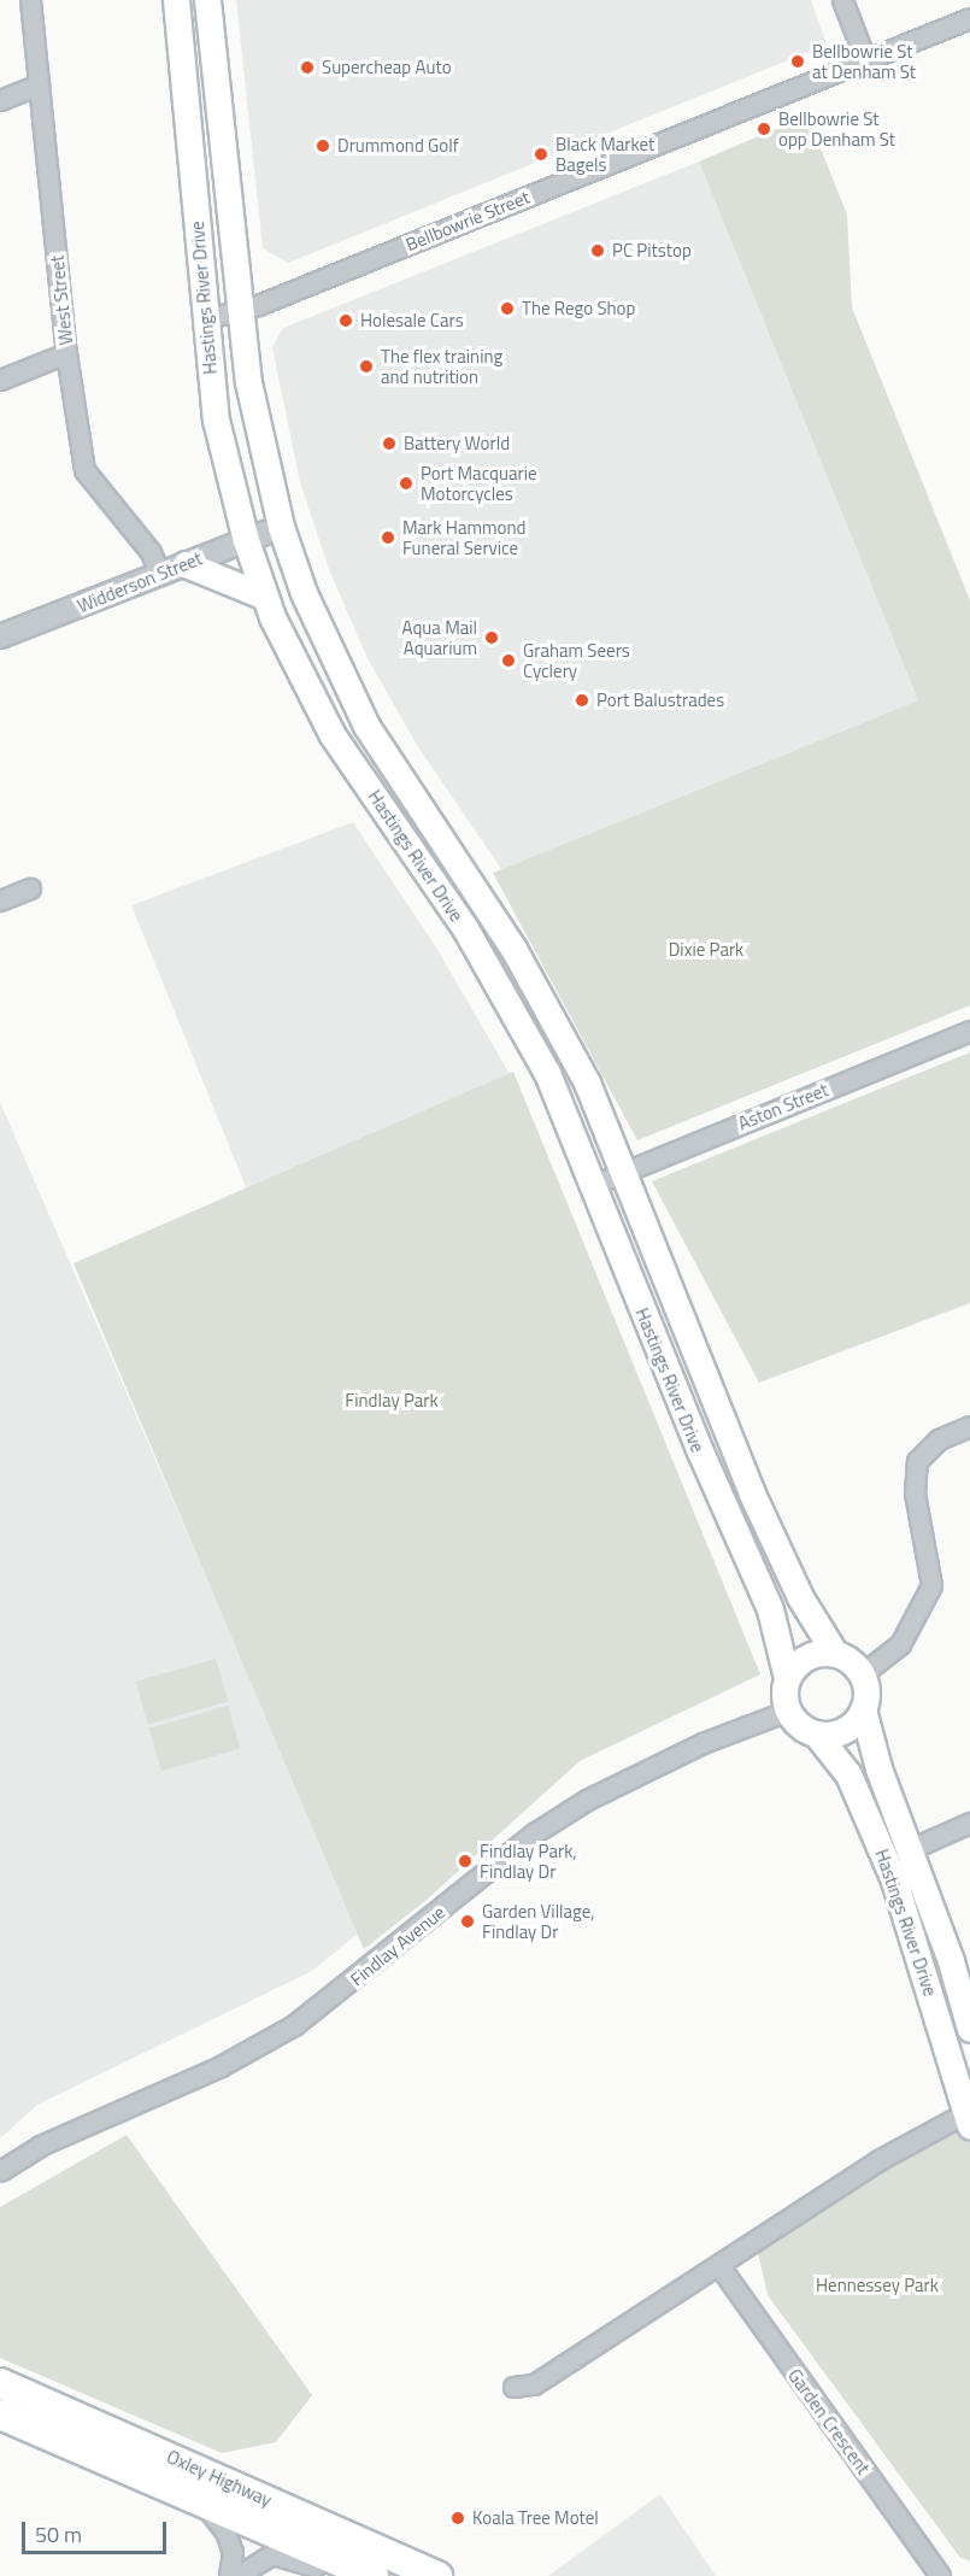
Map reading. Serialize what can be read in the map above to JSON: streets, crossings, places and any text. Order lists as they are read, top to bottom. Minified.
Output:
{"streets":{"main road":["Hastings River Drive","Oxley Highway"],"street":["Bellbowrie Street","West Street","Widderson Street","Aston Street","Findlay Avenue","Garden Crescent"]},"crossings":[["Bellbowrie Street","Hastings River Drive"],["Hastings River Drive","Widderson Street"],["Hastings River Drive","Aston Street"],["Hastings River Drive","Findlay Avenue"],["West Street","Widderson Street"]],"parks":["Dixie Park","Findlay Park","Hennessey Park"],"places":["Bellbowrie St at Denham St","Supercheap Auto","Bellbowrie St opp Denham St","Drummond Golf","Black Market Bagels","PC Pitstop","The Rego Shop","Holesale Cars","The flex training and nutrition","Battery World","Port Macquarie Motorcycles","Mark Hammond Funeral Service","Aqua Mail Aquarium","Graham Seers Cyclery","Port Balustrades","Findlay Park, Findlay Dr","Garden Village, Findlay Dr","Koala Tree Motel"],"scale_bar":"50 m"}
